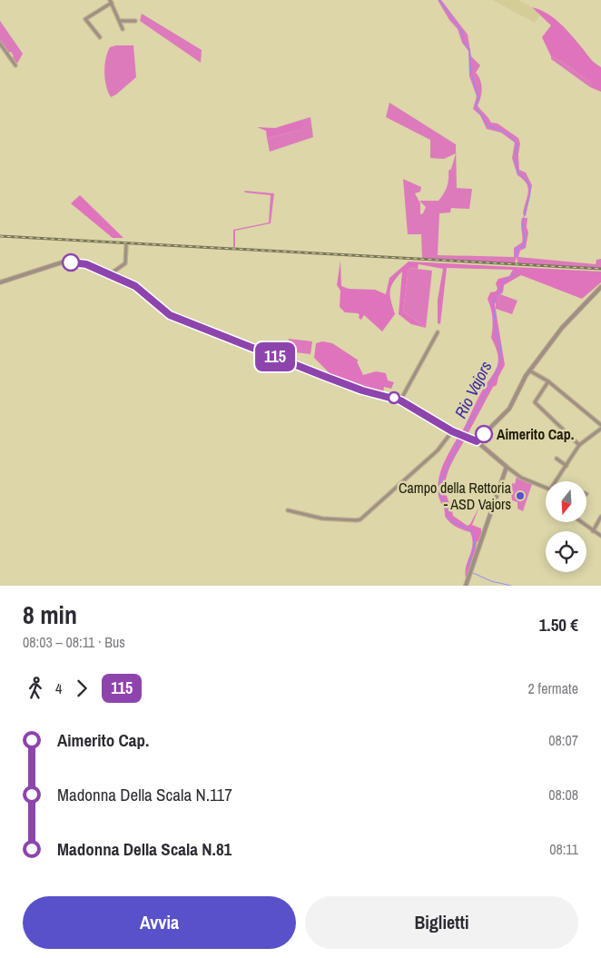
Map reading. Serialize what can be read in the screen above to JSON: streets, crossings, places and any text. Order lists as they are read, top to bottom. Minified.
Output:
{"water":["Rio Vajors"],"places":["Aimerito Cap.","Campo della Rettoria - ASD Vajors"],"lines":["bus line 115"],"north":"bottom","page":{"on_map":"115","heading":["8 min","08:03 – 08:11 · Bus","1.50 €"],"legs":["4","115","2 fermate"],"list":[{"name":"Aimerito Cap.","value":"08:07"},{"name":"Madonna Della Scala N.117","value":"08:08"},{"name":"Madonna Della Scala N.81","value":"08:11"}],"buttons":["Avvia","Biglietti"]}}
